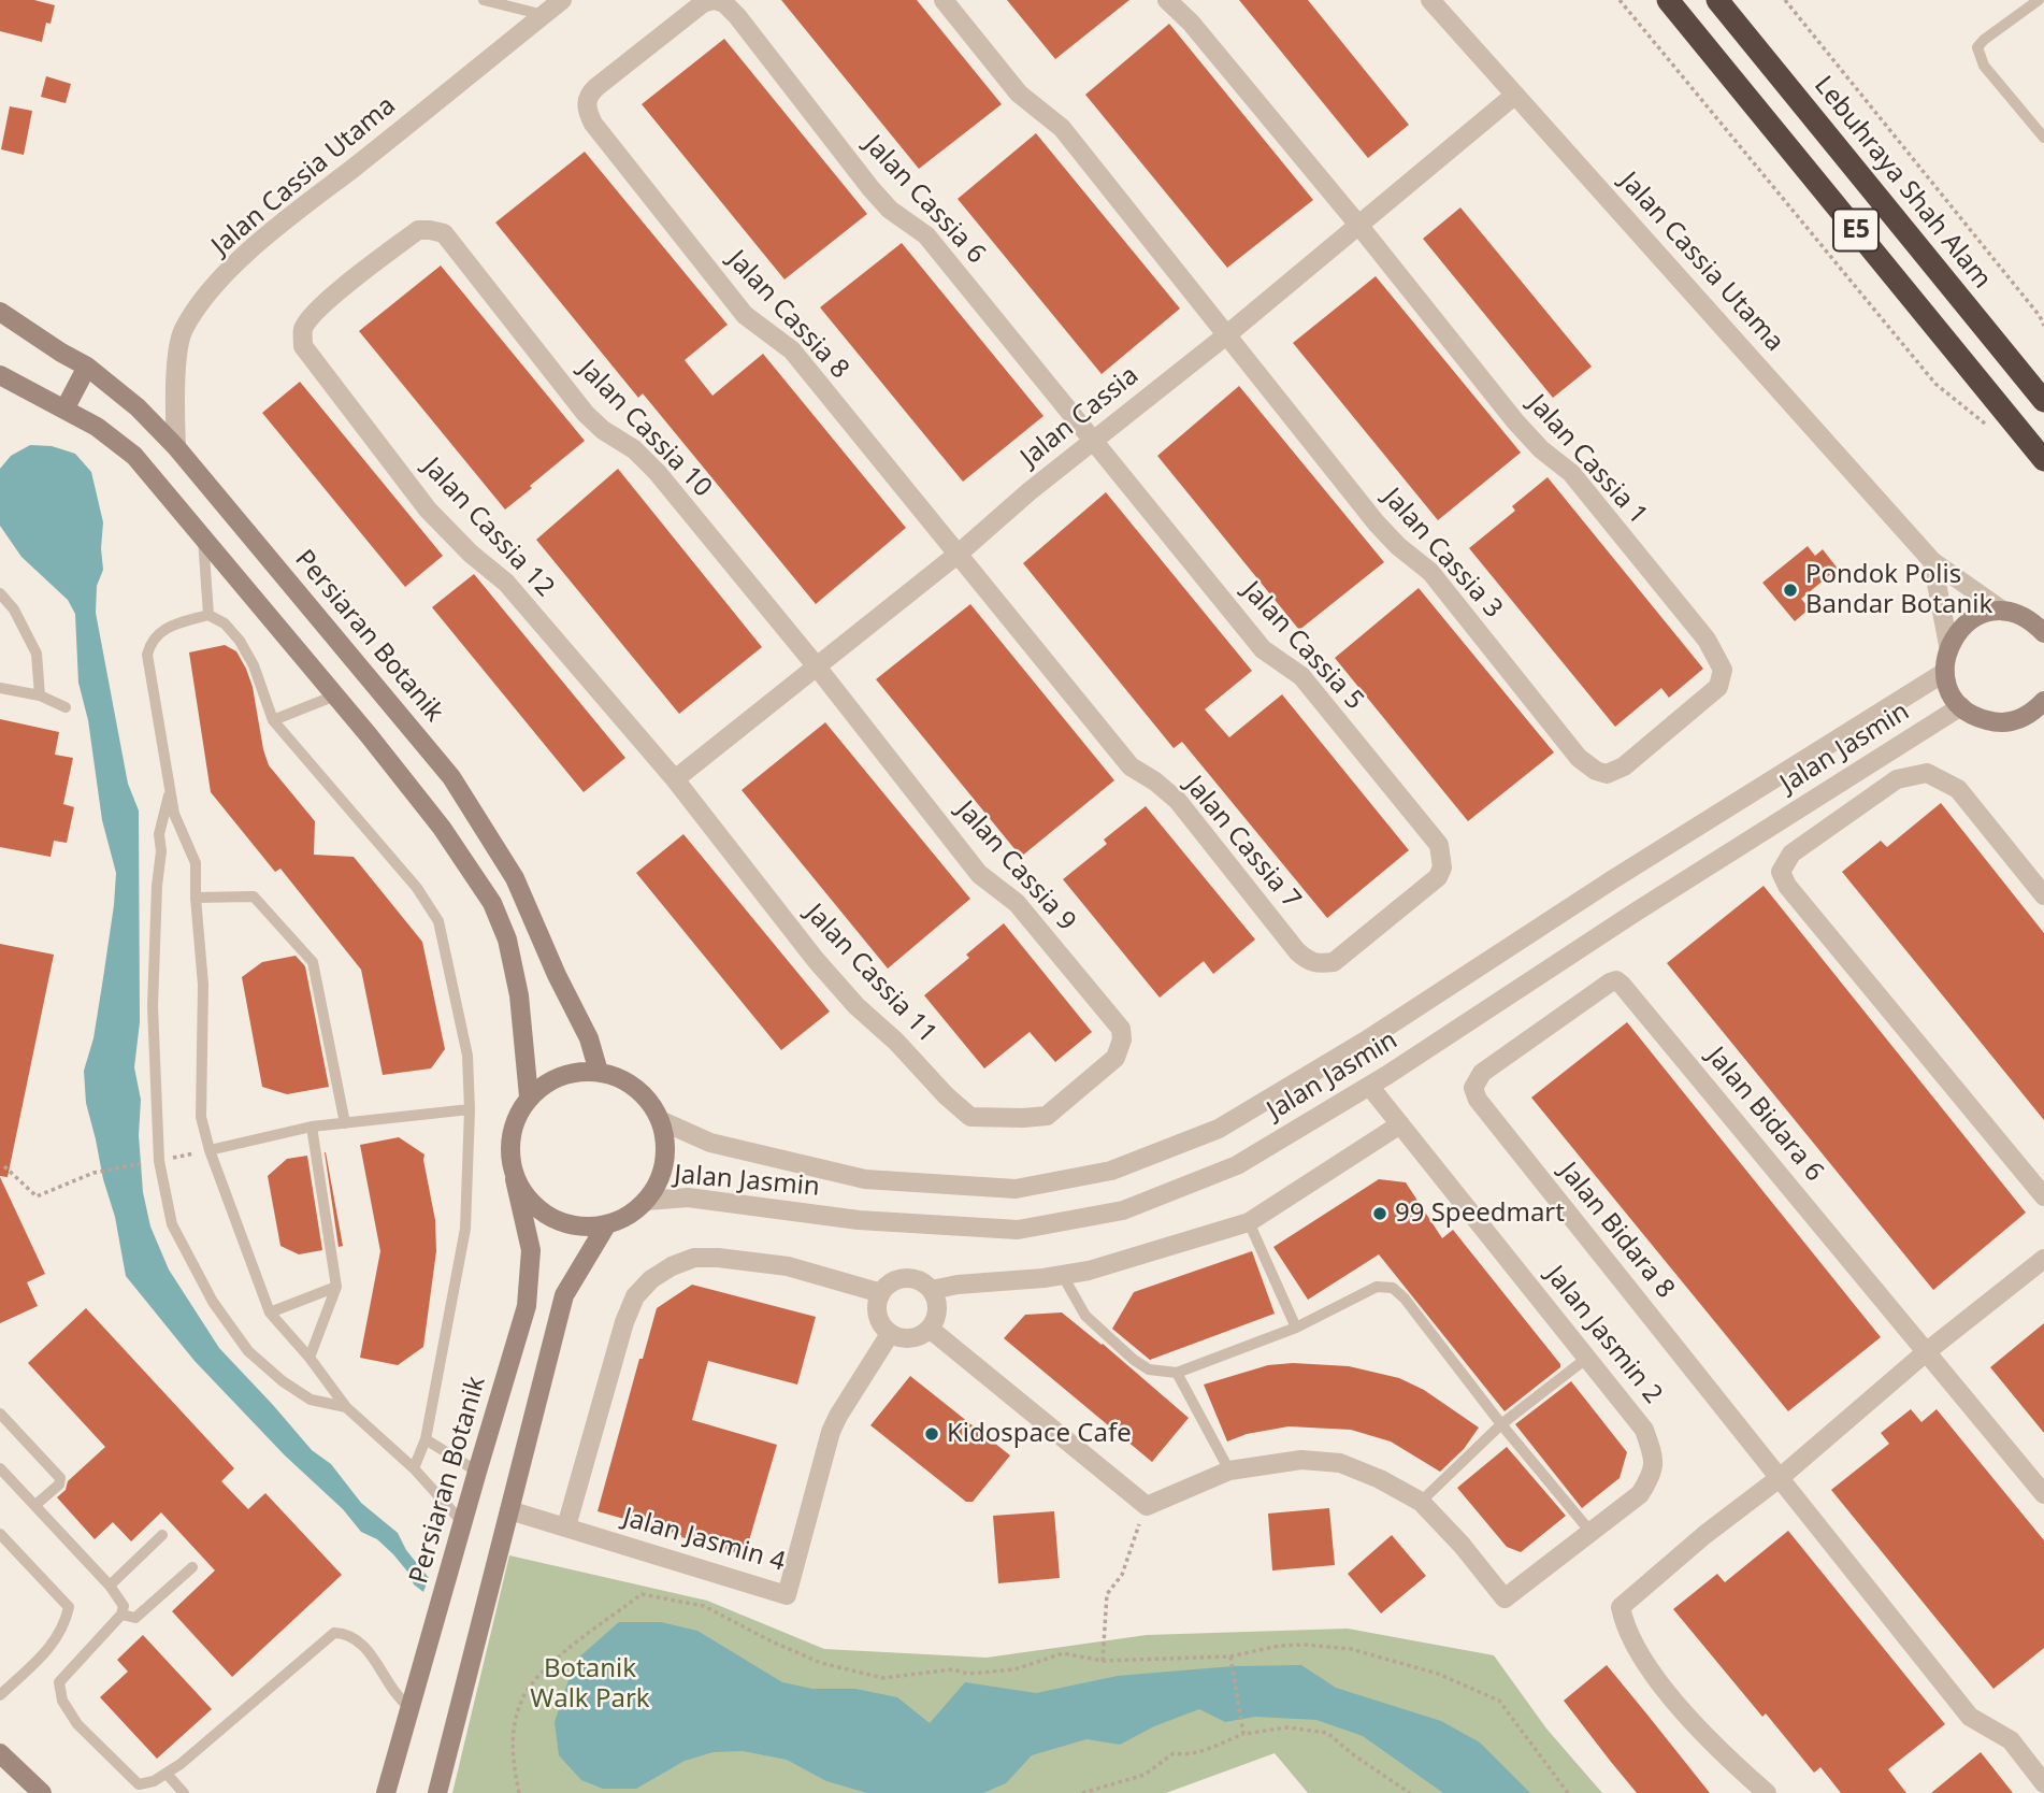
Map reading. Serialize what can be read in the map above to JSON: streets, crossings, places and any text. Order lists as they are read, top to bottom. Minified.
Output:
{"streets":{"highway":["Lebuhraya Shah Alam","E5"],"main road":["Persiaran Botanik"],"street":["Jalan Cassia Utama","Jalan Cassia 6","Jalan Cassia 8","Jalan Cassia","Jalan Cassia 10","Jalan Cassia 1","Jalan Cassia 12","Jalan Cassia 3","Jalan Cassia 5","Jalan Jasmin","Jalan Cassia 7","Jalan Cassia 9","Jalan Cassia 11","Jalan Bidara 6","Jalan Bidara 8","Jalan Jasmin 2","Jalan Jasmin 4"]},"crossings":[["Jalan Cassia Utama","Jalan Cassia"],["Jalan Cassia Utama","Persiaran Botanik"],["Jalan Cassia 6","Jalan Cassia 8"],["Jalan Cassia 6","Jalan Cassia"],["Jalan Cassia 6","Jalan Cassia 5"],["Jalan Cassia 8","Jalan Cassia"],["Jalan Cassia 8","Jalan Cassia 7"],["Jalan Cassia","Jalan Cassia 10"],["Jalan Cassia","Jalan Cassia 1"],["Jalan Cassia","Jalan Cassia 12"],["Jalan Cassia","Jalan Cassia 3"],["Jalan Cassia","Jalan Cassia 5"],["Jalan Cassia","Jalan Cassia 7"],["Jalan Cassia","Jalan Cassia 9"],["Jalan Cassia","Jalan Cassia 11"],["Jalan Cassia 10","Jalan Cassia 12"],["Jalan Cassia 10","Jalan Cassia 9"],["Jalan Cassia 1","Jalan Cassia 3"],["Jalan Cassia 12","Jalan Cassia 11"],["Persiaran Botanik","Jalan Jasmin"],["Jalan Cassia 5","Jalan Cassia 7"],["Jalan Jasmin","Jalan Jasmin 2"],["Jalan Cassia 9","Jalan Cassia 11"],["Jalan Bidara 6","Jalan Bidara 8"]],"parks":["Botanik Walk Park"],"places":["Pondok Polis Bandar Botanik","99 Speedmart","Kidospace Cafe"]}
